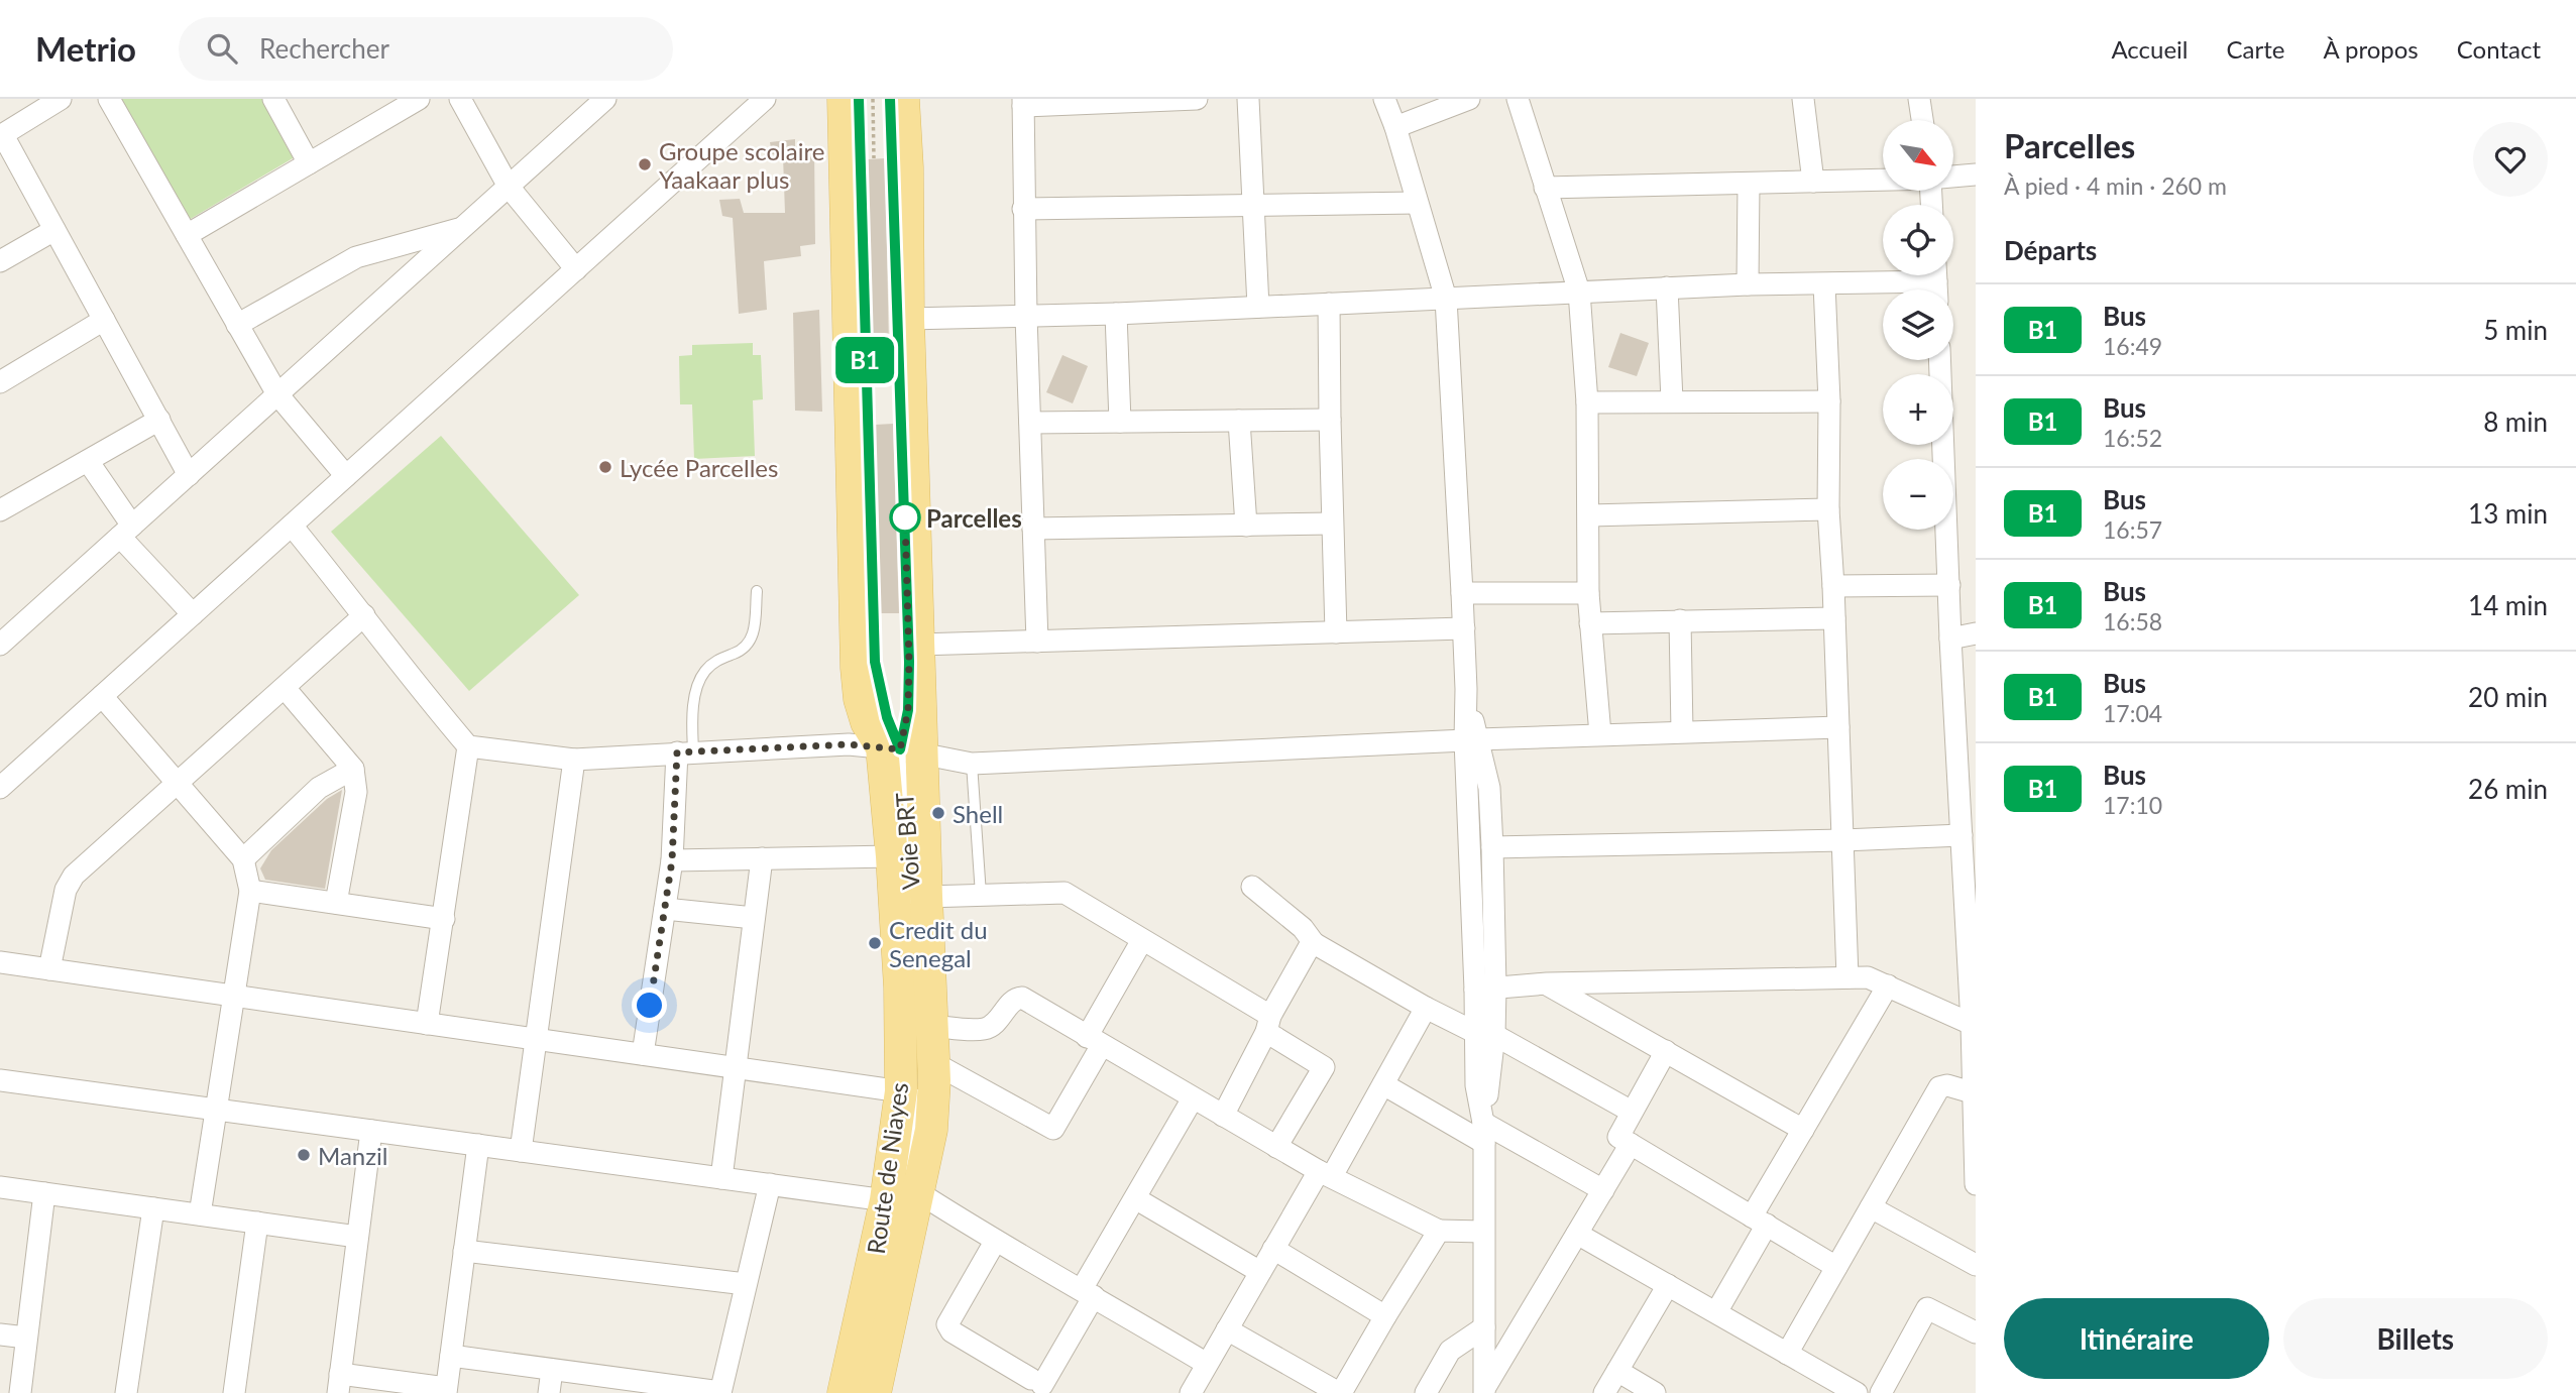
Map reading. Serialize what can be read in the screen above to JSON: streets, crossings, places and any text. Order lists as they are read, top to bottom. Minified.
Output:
{"streets":{"main road":["Route de Niayes"]},"places":["Groupe scolaire Yaakaar plus","Lycée Parcelles","Parcelles","Shell","Credit du Senegal","Manzil"],"lines":["bus line B1"],"north":"bottom right","page":{"header":"Metrio","search":"Rechercher","nav":["Accueil","Carte","À propos","Contact"],"on_map":"B1","heading":[["Parcelles","À pied · 4 min · 260 m"],"Départs"],"map_buttons":["+","−"],"list":[{"mark":"B1","name":"Bus","note":"16:49","value":"5 min"},{"mark":"B1","name":"Bus","note":"16:52","value":"8 min"},{"mark":"B1","name":"Bus","note":"16:57","value":"13 min"},{"mark":"B1","name":"Bus","note":"16:58","value":"14 min"},{"mark":"B1","name":"Bus","note":"17:04","value":"20 min"},{"mark":"B1","name":"Bus","note":"17:10","value":"26 min"}],"buttons":["Itinéraire","Billets"]}}
